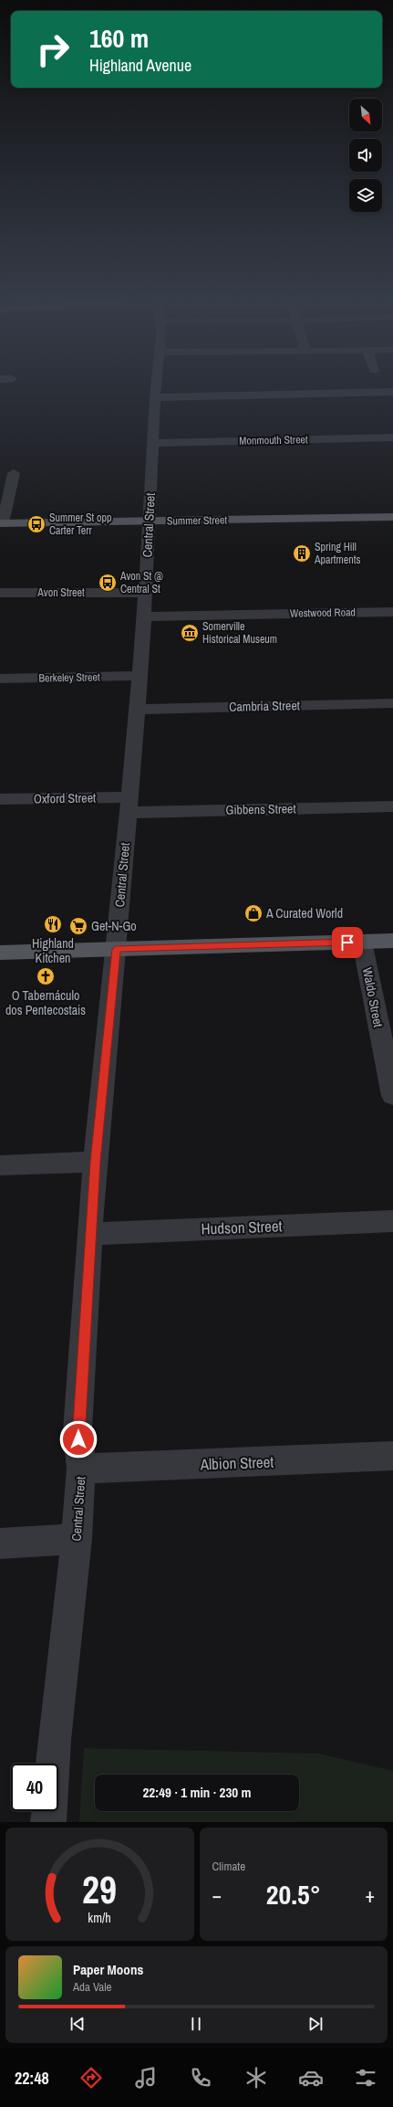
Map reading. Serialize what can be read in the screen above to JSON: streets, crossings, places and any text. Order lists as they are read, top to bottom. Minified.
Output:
{"streets":{"main road":["Summer Street"],"street":["Monmouth Street","Central Street","Avon Street","Westwood Road","Berkeley Street","Cambria Street","Oxford Street","Gibbens Street","Waldo Street","Hudson Street","Albion Street"]},"crossings":[["Monmouth Street","Central Street"],["Summer Street","Central Street"],["Central Street","Avon Street"],["Central Street","Westwood Road"],["Central Street","Berkeley Street"],["Central Street","Cambria Street"],["Central Street","Oxford Street"],["Central Street","Gibbens Street"],["Central Street","Hudson Street"],["Central Street","Albion Street"],["Oxford Street","Gibbens Street"]],"places":{"bus stop":["Summer St opp Carter Terr","Avon St @ Central St"],"building":["Spring Hill Apartments"],"museum":["Somerville Historical Museum"],"shop":["A Curated World"],"restaurant":["Highland Kitchen"],"supermarket":["Get-N-Go"],"church":["O Tabernáculo dos Pentecostais"]},"north":"bottom right","page":{"turn":["160 m","Highland Avenue"],"limit":"40","trip":"22:49 · 1 min · 230 m","tile":"Climate","heat":["−","20.5°","+"],"song":["Paper Moons","Ada Vale"],"tabs":"22:48","gauge":["29","km/h"]}}
